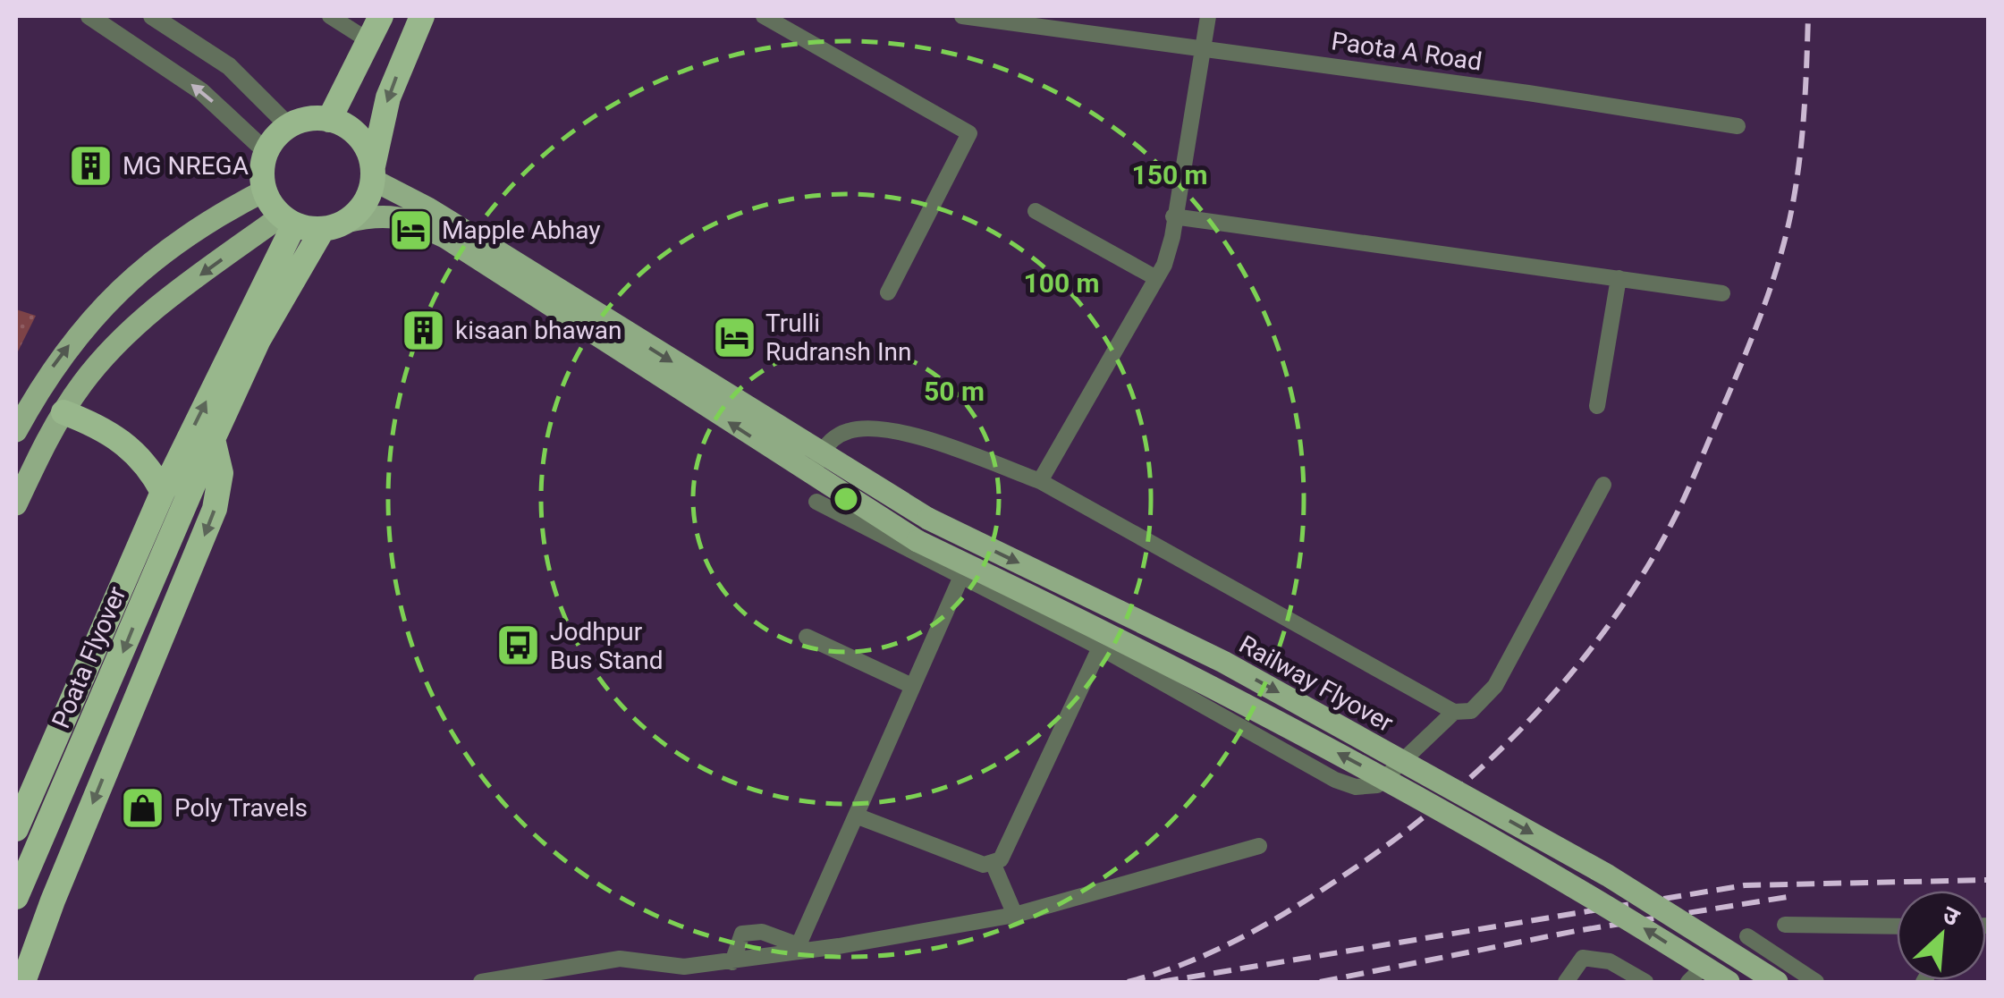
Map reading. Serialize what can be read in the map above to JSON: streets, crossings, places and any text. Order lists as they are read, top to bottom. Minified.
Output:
{"streets":{"highway":["Poata Flyover"],"main road":["Railway Flyover"],"street":["Paota A Road"]},"crossings":[["Poata Flyover","Railway Flyover"]],"places":{"building":["MG NREGA","kisaan bhawan"],"hotel":["Mapple Abhay","Trulli Rudransh Inn"],"bus stop":["Jodhpur Bus Stand"],"shop":["Poly Travels"]},"north":"top right","rings":["150 m","100 m","50 m"]}
